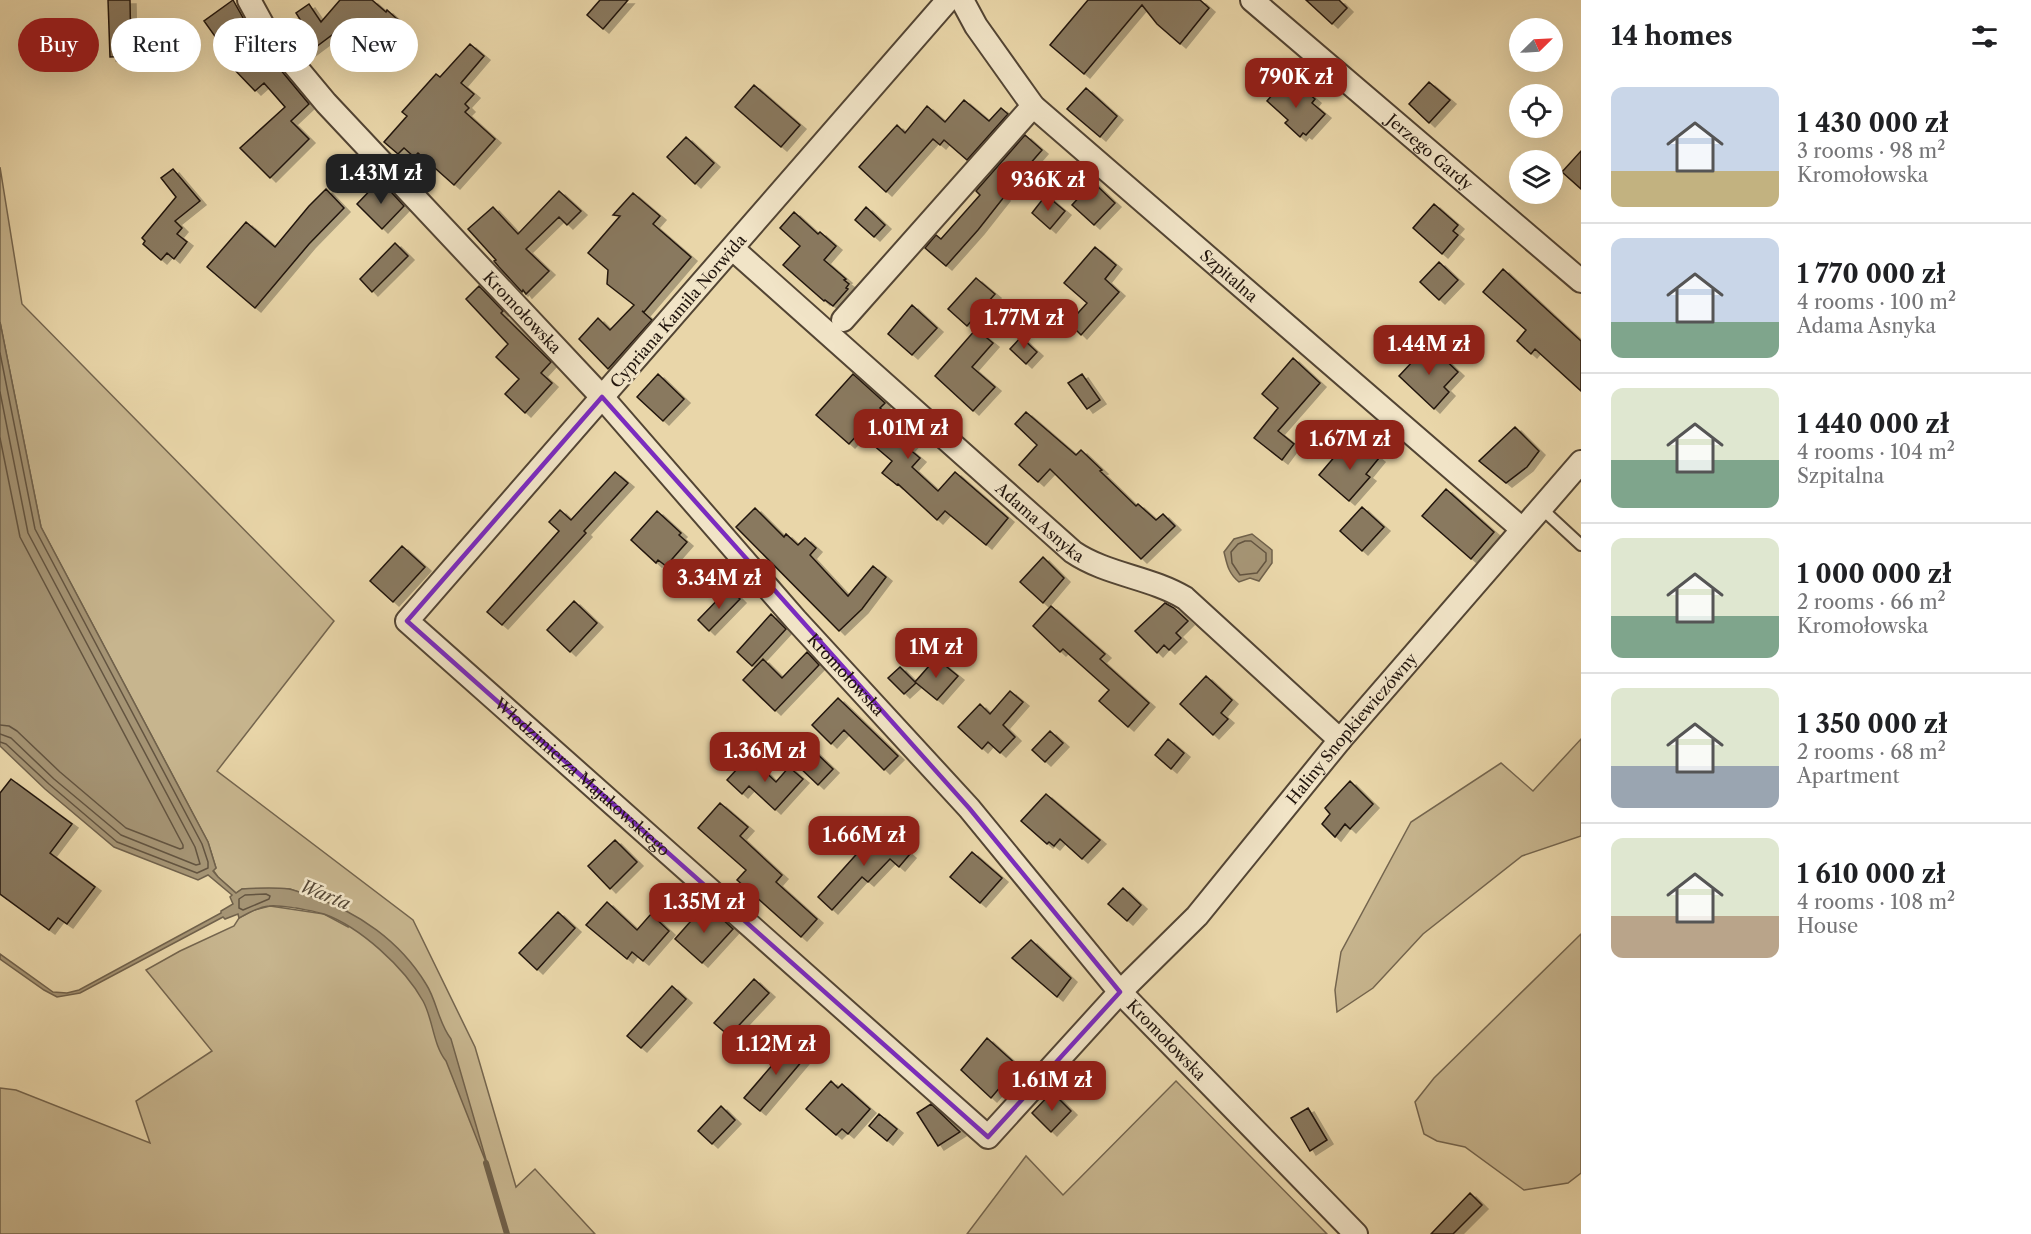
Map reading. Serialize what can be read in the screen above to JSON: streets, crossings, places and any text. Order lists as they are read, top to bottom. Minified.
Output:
{"streets":{"street":["Jerzego Gardy","Szpitalna","Cypriana Kamila Norwida","Kromołowska","Adama Asnyka","Haliny Snopkiewiczówny","Włodzimierza Majakowskiego"]},"crossings":[["Szpitalna","Haliny Snopkiewiczówny"],["Cypriana Kamila Norwida","Kromołowska"],["Cypriana Kamila Norwida","Adama Asnyka"],["Cypriana Kamila Norwida","Włodzimierza Majakowskiego"],["Kromołowska","Haliny Snopkiewiczówny"],["Kromołowska","Włodzimierza Majakowskiego"],["Adama Asnyka","Haliny Snopkiewiczówny"],["Haliny Snopkiewiczówny","Włodzimierza Majakowskiego"]],"water":["Warta"],"north":"top right","page":{"heading":"14 homes","chip":["Buy","Rent","Filters","New"],"price":["790K zł","1.43M zł","936K zł","1.77M zł","1.44M zł","1.01M zł","1.67M zł","3.34M zł","1M zł","1.36M zł","1.66M zł","1.35M zł","1.12M zł","1.61M zł"],"list":[{"name":"1 430 000 zł","note":"3 rooms · 98 m² · Kromołowska"},{"name":"1 770 000 zł","note":"4 rooms · 100 m² · Adama Asnyka"},{"name":"1 440 000 zł","note":"4 rooms · 104 m² · Szpitalna"},{"name":"1 000 000 zł","note":"2 rooms · 66 m² · Kromołowska"},{"name":"1 350 000 zł","note":"2 rooms · 68 m² · Apartment"},{"name":"1 610 000 zł","note":"4 rooms · 108 m² · House"}]}}
